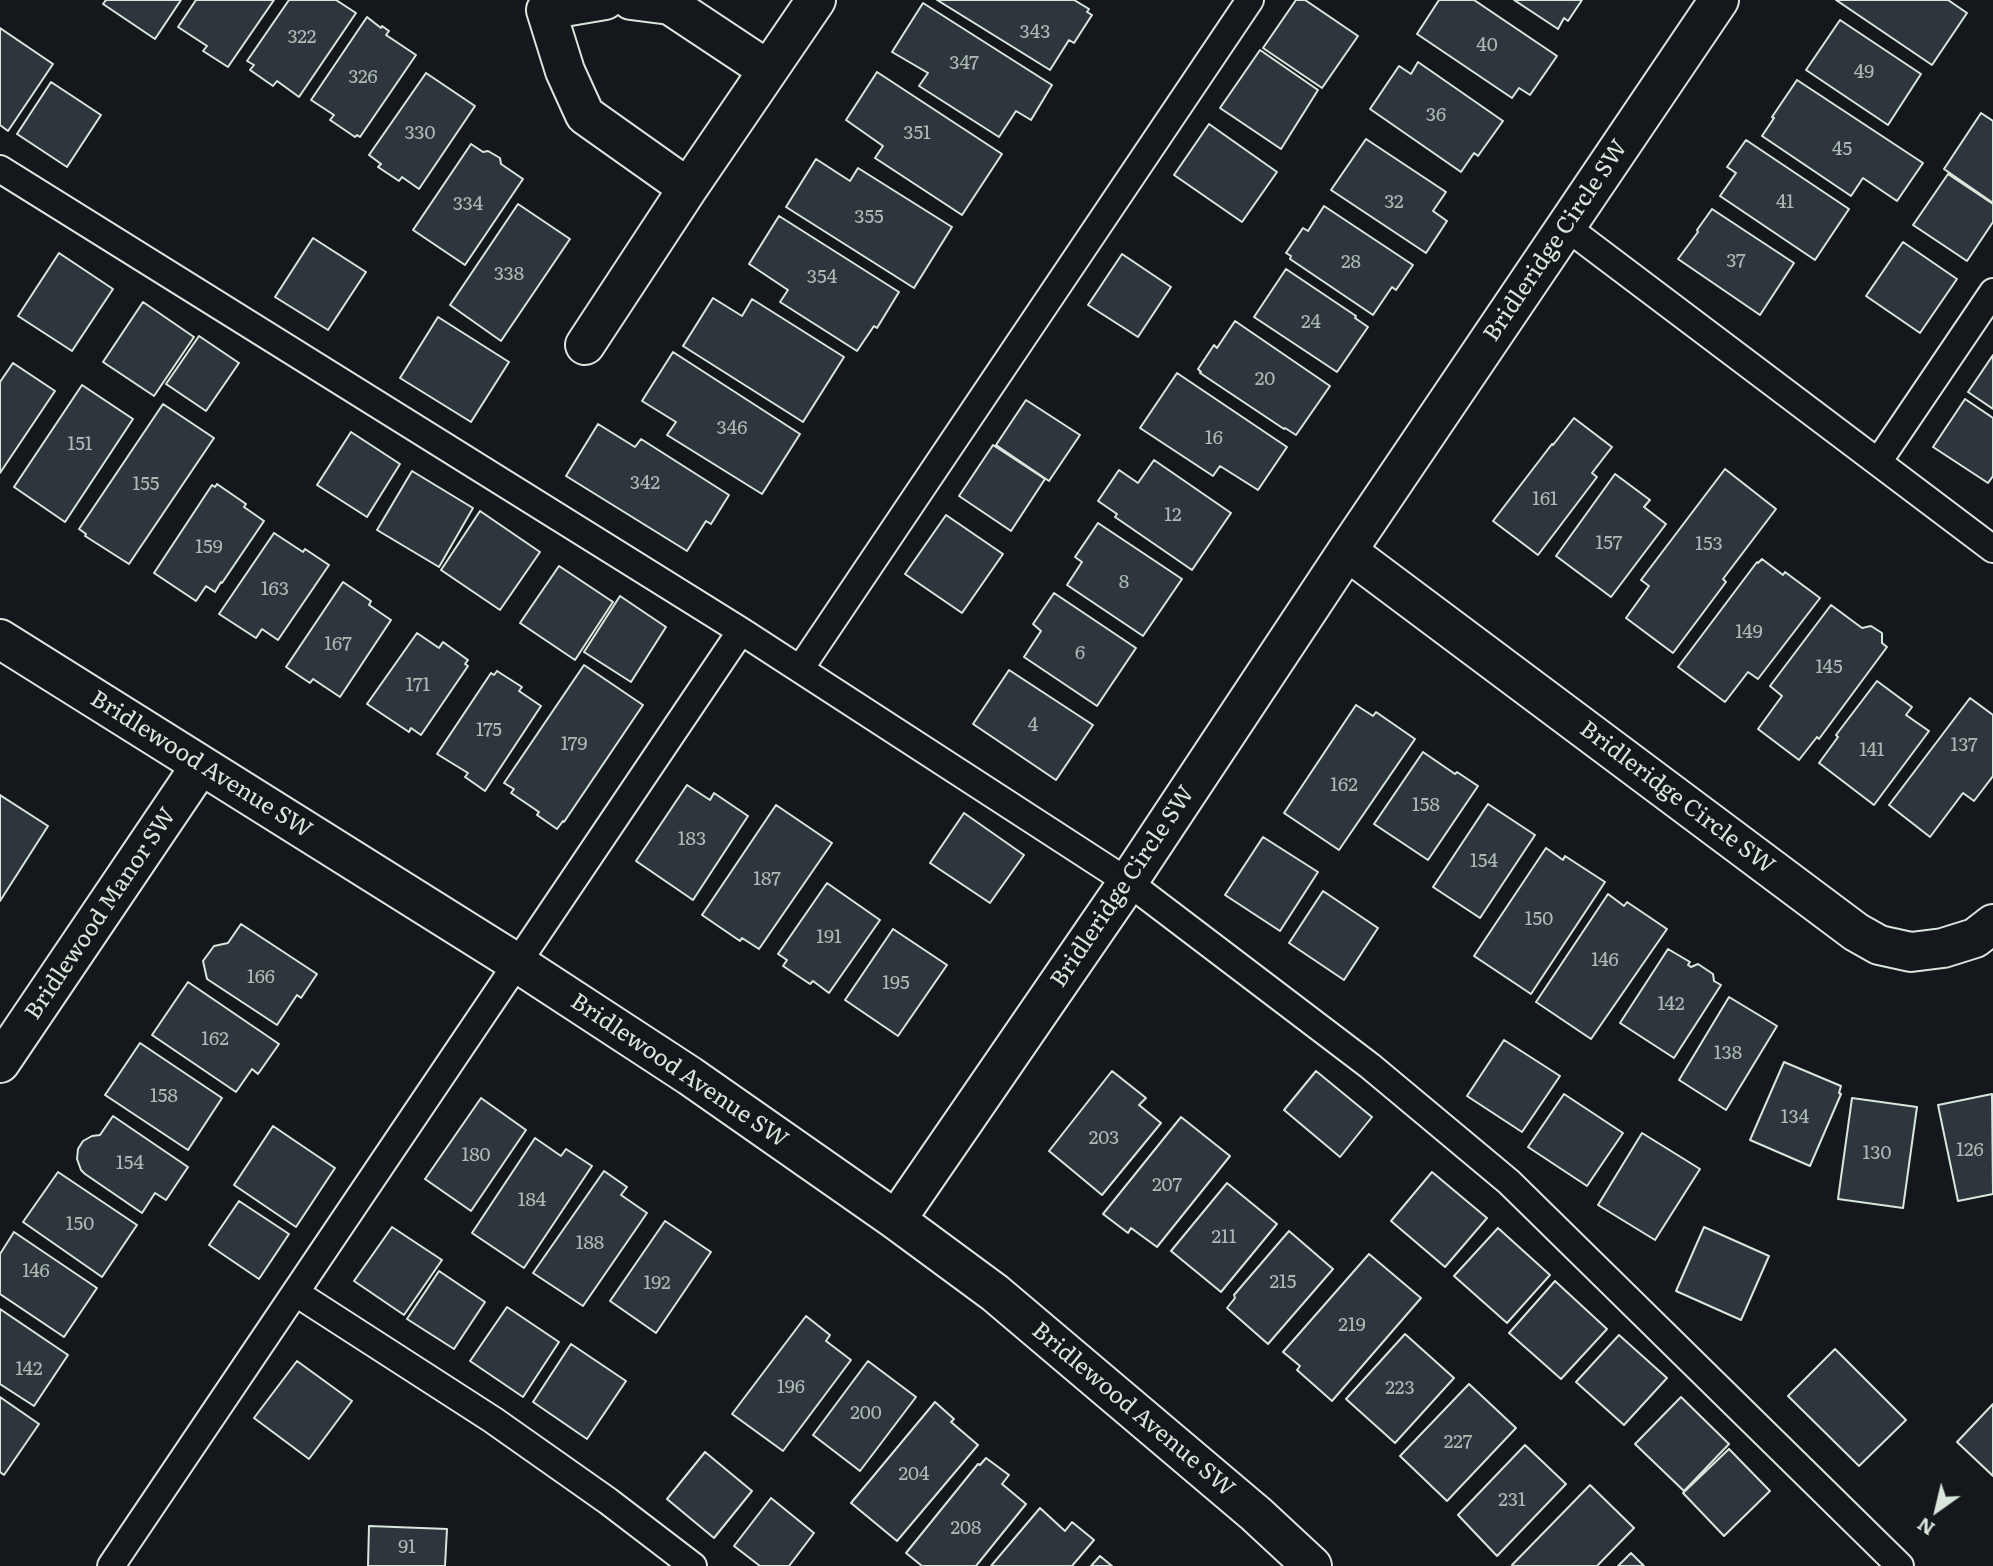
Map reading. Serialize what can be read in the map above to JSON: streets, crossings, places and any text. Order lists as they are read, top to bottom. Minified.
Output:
{"streets":{"street":["Bridleridge Circle SW","Bridlewood Avenue SW","Bridlewood Manor SW"]},"crossings":[["Bridleridge Circle SW","Bridlewood Avenue SW"],["Bridlewood Avenue SW","Bridlewood Manor SW"]],"house_numbers":["343","322","40","347","49","326","36","330","351","45","32","41","334","355","37","28","338","354","24","20","346","16","151","342","155","161","12","157","153","159","8","163","149","167","6","145","171","4","175","179","137","141","162","158","183","154","187","150","191","146","166","195","142","162","138","158","134","203","126","130","180","154","207","184","150","211","188","146","215","192","219","142","196","223","200","227","204","231","208","91"],"north":"bottom left"}
